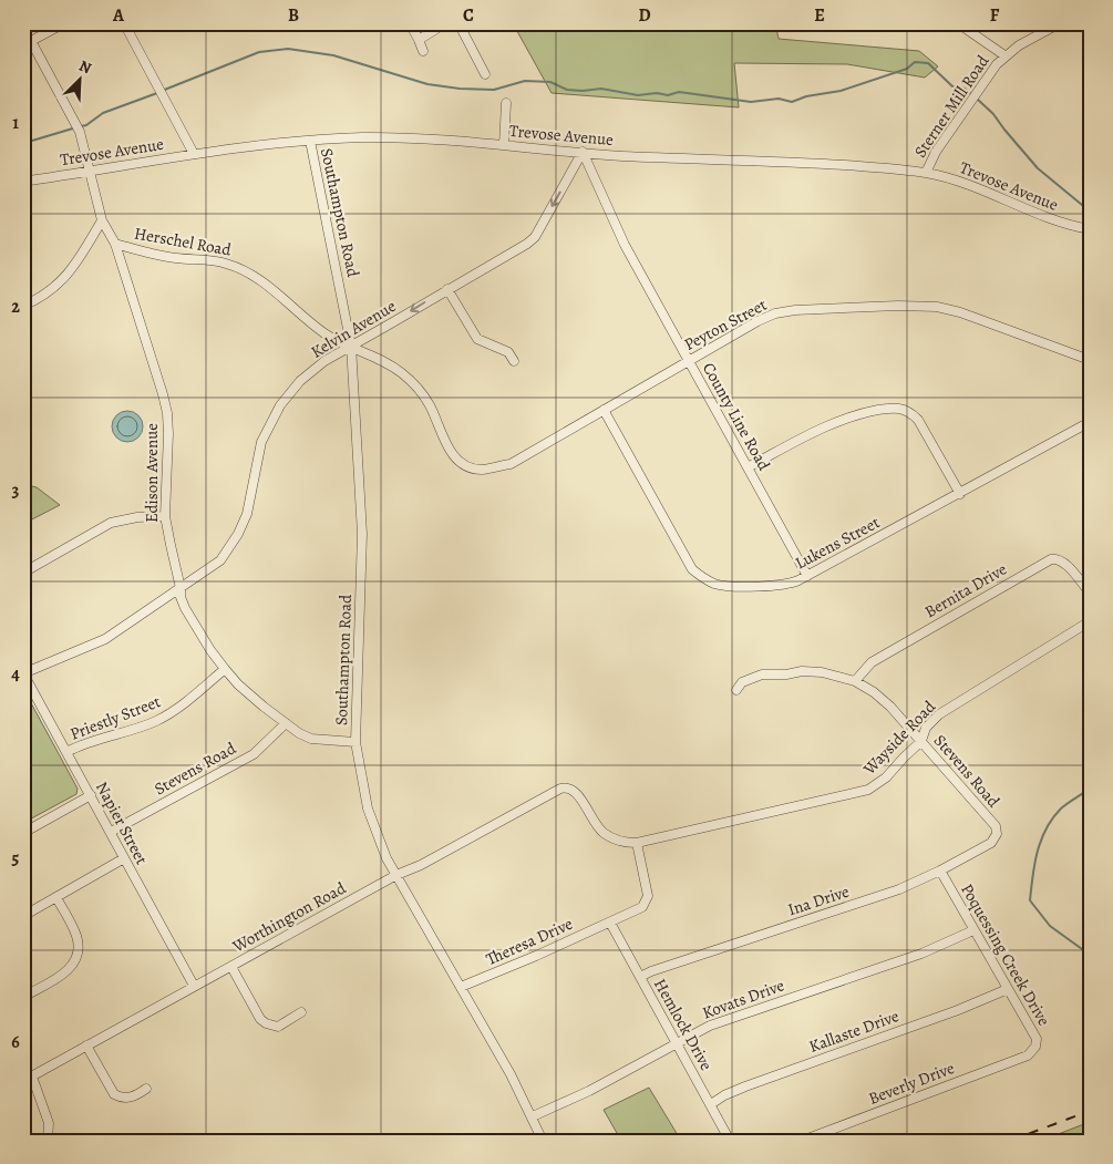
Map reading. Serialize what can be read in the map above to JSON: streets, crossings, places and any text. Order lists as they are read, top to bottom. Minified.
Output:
{"streets":{"street":["Sterner Mill Road","Trevose Avenue","Southampton Road","Herschel Road","Peyton Street","Kelvin Avenue","County Line Road","Edison Avenue","Lukens Street","Bernita Drive","Priestly Street","Wayside Road","Stevens Road","Napier Street","Ina Drive","Worthington Road","Theresa Drive","Poquessing Creek Drive","Kovats Drive","Hemlock Drive","Kallaste Drive","Beverly Drive"]},"crossings":[["Sterner Mill Road","Trevose Avenue"],["Trevose Avenue","Southampton Road"],["Trevose Avenue","Kelvin Avenue"],["Trevose Avenue","County Line Road"],["Trevose Avenue","Edison Avenue"],["Southampton Road","Herschel Road"],["Southampton Road","Kelvin Avenue"],["Southampton Road","Edison Avenue"],["Southampton Road","Worthington Road"],["Southampton Road","Theresa Drive"],["Southampton Road","Kovats Drive"],["Herschel Road","Peyton Street"],["Herschel Road","Kelvin Avenue"],["Herschel Road","Edison Avenue"],["Peyton Street","County Line Road"],["Peyton Street","Lukens Street"],["Kelvin Avenue","County Line Road"],["Kelvin Avenue","Edison Avenue"],["Kelvin Avenue","Napier Street"],["County Line Road","Lukens Street"],["Edison Avenue","Priestly Street"],["Edison Avenue","Stevens Road"],["Bernita Drive","Stevens Road"],["Priestly Street","Napier Street"],["Wayside Road","Stevens Road"],["Wayside Road","Worthington Road"],["Stevens Road","Napier Street"],["Stevens Road","Ina Drive"],["Napier Street","Worthington Road"],["Ina Drive","Poquessing Creek Drive"],["Ina Drive","Hemlock Drive"],["Theresa Drive","Hemlock Drive"],["Poquessing Creek Drive","Kovats Drive"],["Poquessing Creek Drive","Kallaste Drive"],["Poquessing Creek Drive","Beverly Drive"],["Kovats Drive","Hemlock Drive"],["Hemlock Drive","Kallaste Drive"]],"one_way":["Kelvin Avenue"],"north":"top right","grid":{"columns":["A","B","C","D","E","F"],"rows":["1","2","3","4","5","6"]}}
